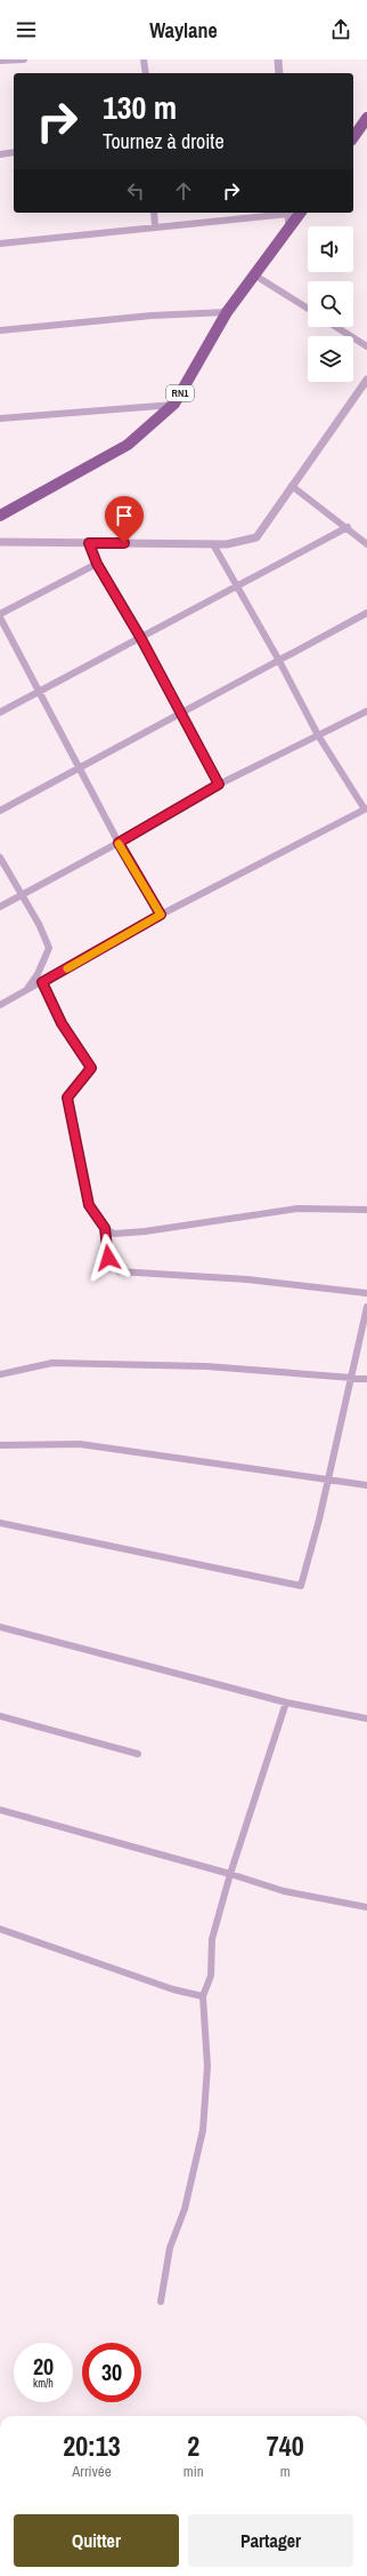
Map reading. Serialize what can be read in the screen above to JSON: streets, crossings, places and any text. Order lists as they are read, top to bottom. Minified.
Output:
{"streets":{"highway":["RN1"]},"page":{"header":"Waylane","turn":["130 m","Tournez à droite"],"speed":"20 km/h","limit":"30","eta":["20:13","Arrivée","2","min","740","m"],"buttons":["Quitter","Partager"]}}
